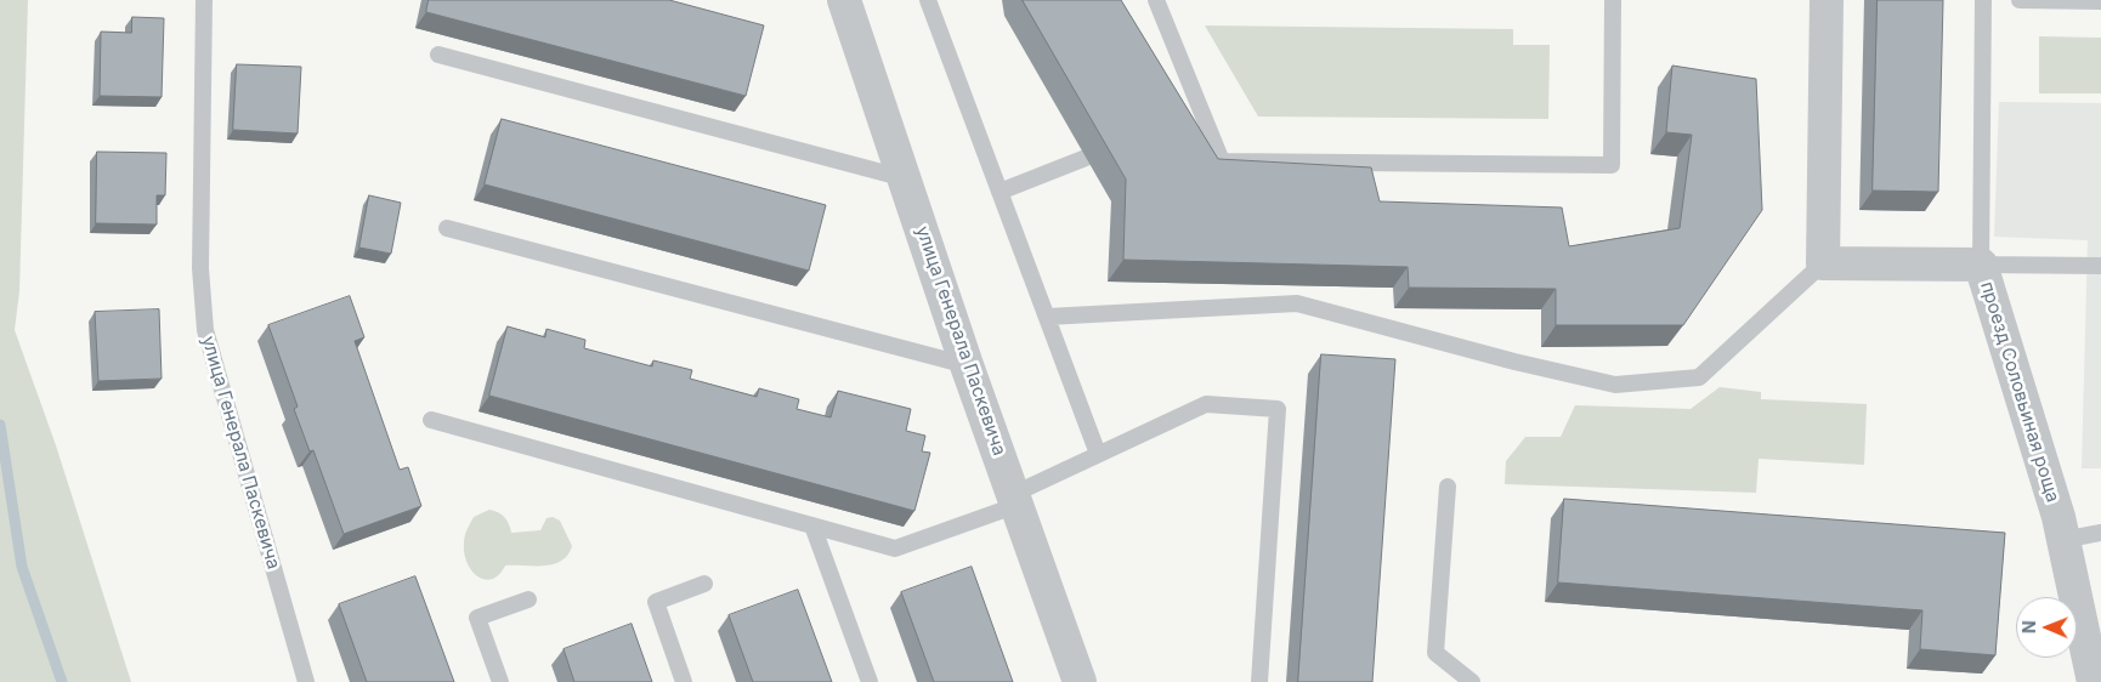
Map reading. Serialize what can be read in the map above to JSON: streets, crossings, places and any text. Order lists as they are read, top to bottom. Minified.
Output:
{"streets":{"street":["улица Генерала Паскевича","проезд Соловьиная роща"]},"north":"left"}
